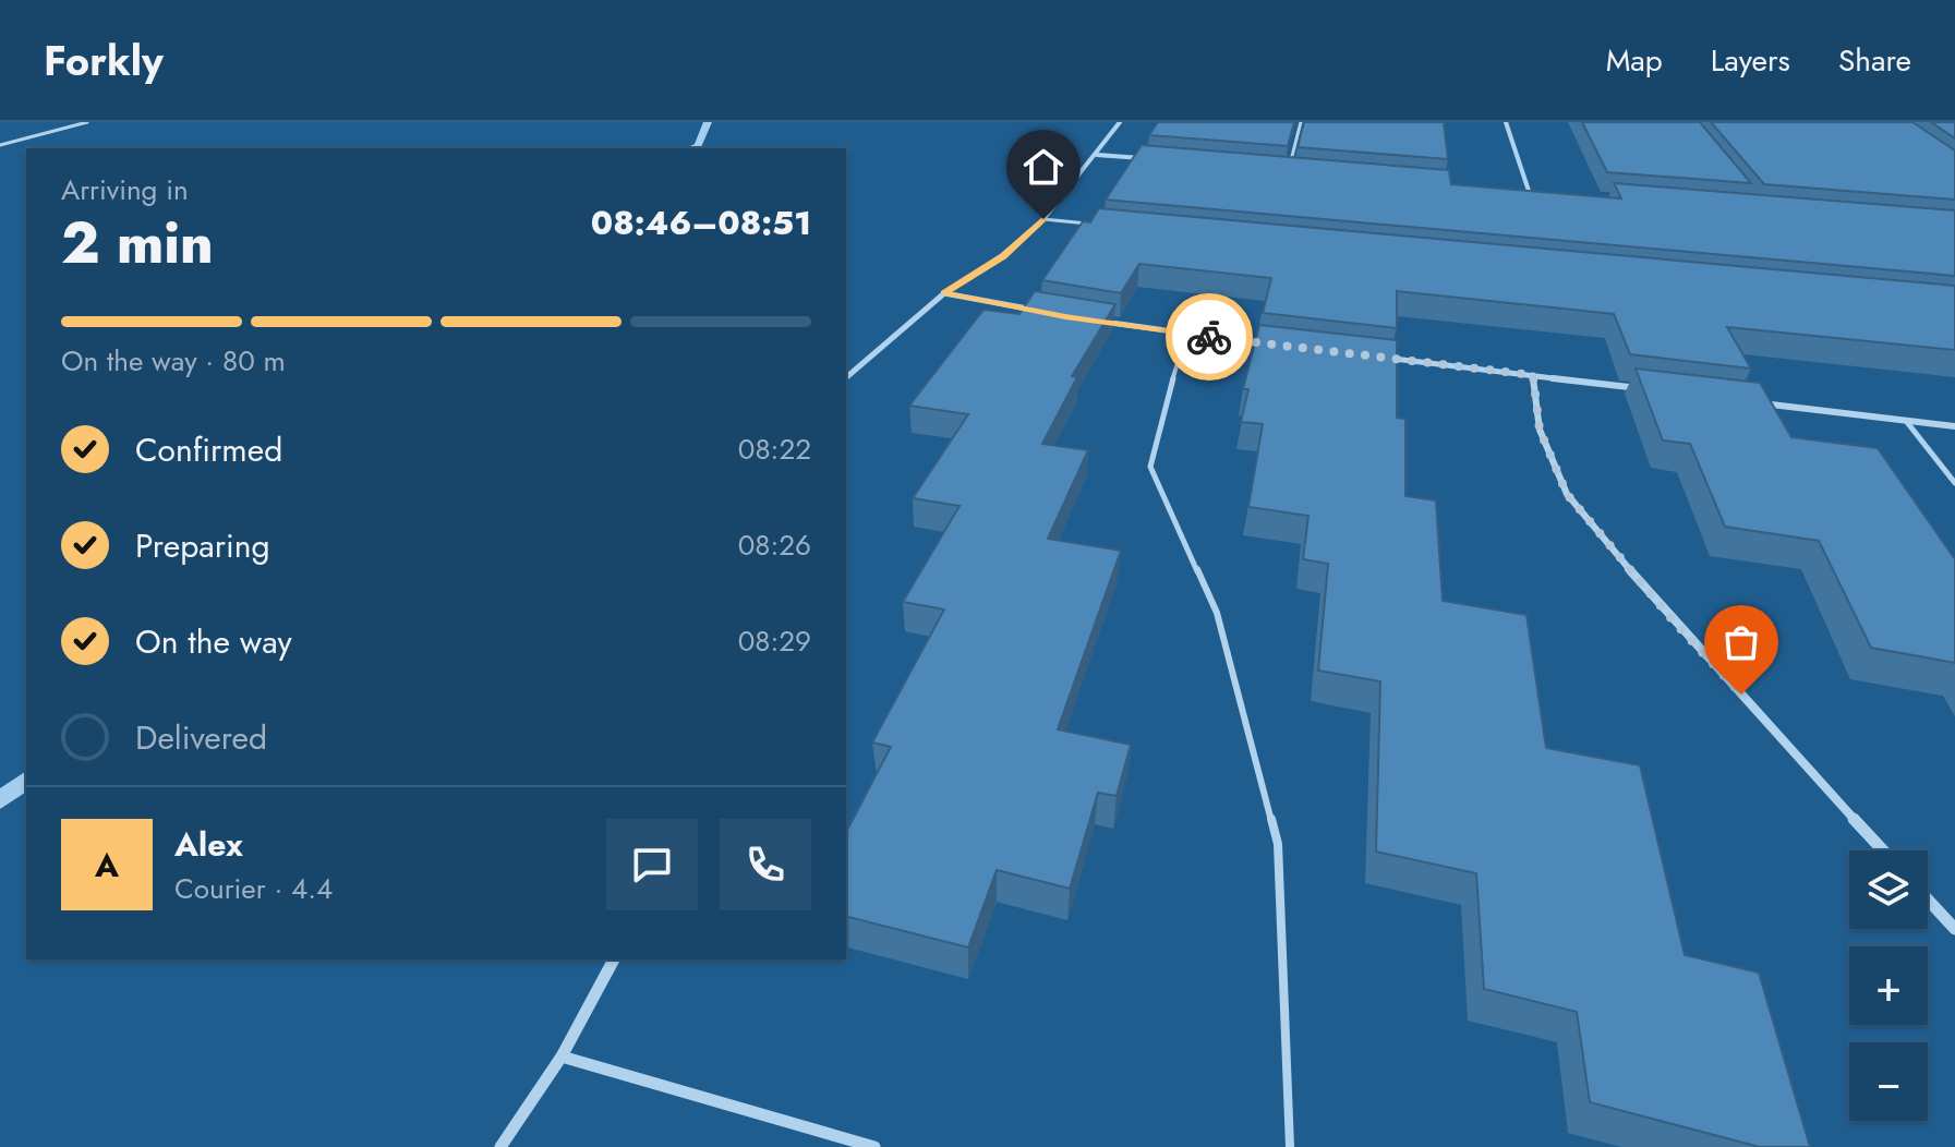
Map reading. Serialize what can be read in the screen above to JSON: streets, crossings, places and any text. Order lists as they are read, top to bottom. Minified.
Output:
{"page":{"header":"Forkly","nav":["Map","Layers","Share"],"heading":["2 min","Arriving in","08:46–08:51"],"panel":["Alex","Courier · 4.4"],"bar":"On the way · 80 m","list":[["Confirmed","08:22"],["Preparing","08:26"],["On the way","08:29"],"Delivered"],"round":"A","map_buttons":["+","−"]}}
